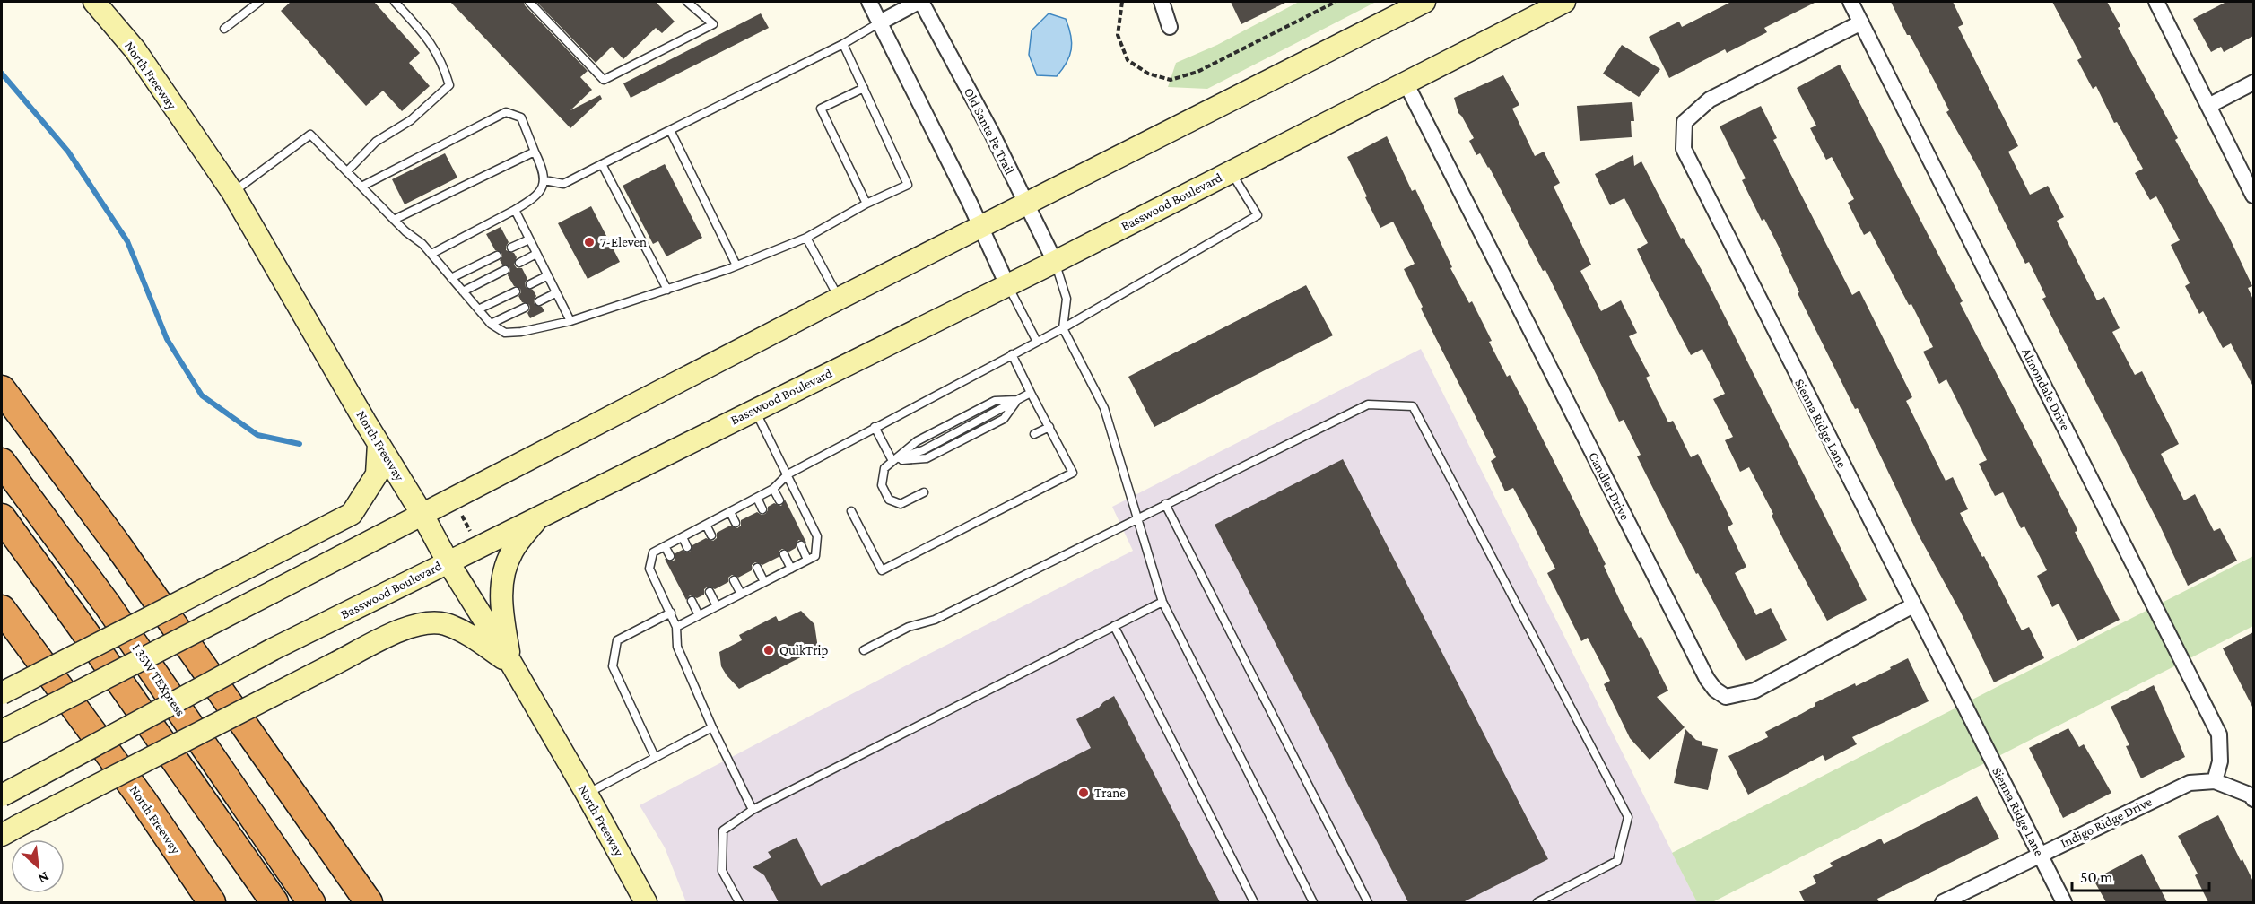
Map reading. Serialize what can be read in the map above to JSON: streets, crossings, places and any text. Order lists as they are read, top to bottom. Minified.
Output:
{"streets":{"highway":["North Freeway","I 35W TEXpress"],"main road":["Basswood Boulevard"],"street":["Old Santa Fe Trail","Almondale Drive","Sienna Ridge Lane","Candler Drive","Indigo Ridge Drive"]},"crossings":[["North Freeway","Basswood Boulevard"],["Old Santa Fe Trail","Basswood Boulevard"],["Basswood Boulevard","Candler Drive"],["Almondale Drive","Sienna Ridge Lane"],["Almondale Drive","Indigo Ridge Drive"],["Sienna Ridge Lane","Candler Drive"],["Sienna Ridge Lane","Indigo Ridge Drive"]],"places":["7-Eleven","QuikTrip","Trane"],"scale_bar":"50 m","north":"bottom right"}
